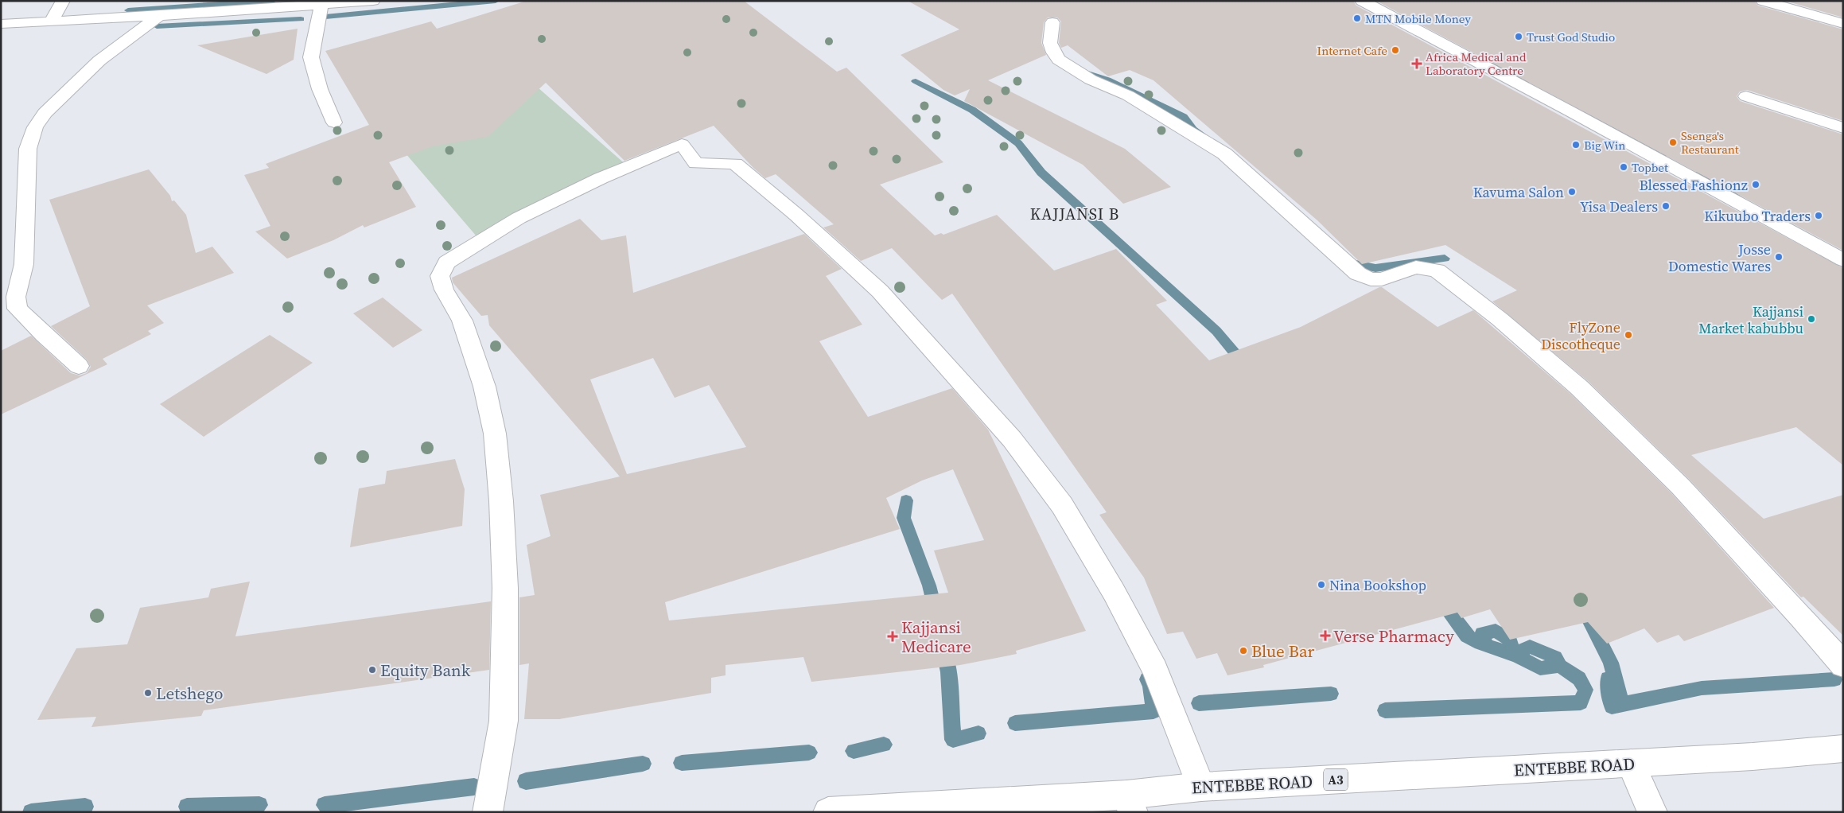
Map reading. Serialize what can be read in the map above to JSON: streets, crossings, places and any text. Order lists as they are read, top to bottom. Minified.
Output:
{"streets":{"street":["ENTEBBE ROAD","A3"]},"districts":["KAJJANSI B"],"places":{"other":["MTN Mobile Money","Trust God Studio","Internet Cafe","Ssenga's Restaurant","Big Win","Topbet","Blessed Fashionz","Kavuma Salon","Yisa Dealers","Kikuubo Traders","Josse Domestic Wares","Kajjansi Market kabubbu","FlyZone Discotheque","Nina Bookshop","Blue Bar","Equity Bank","Letshego"],"health":["Africa Medical and Laboratory Centre","Verse Pharmacy","Kajjansi Medicare"]}}
